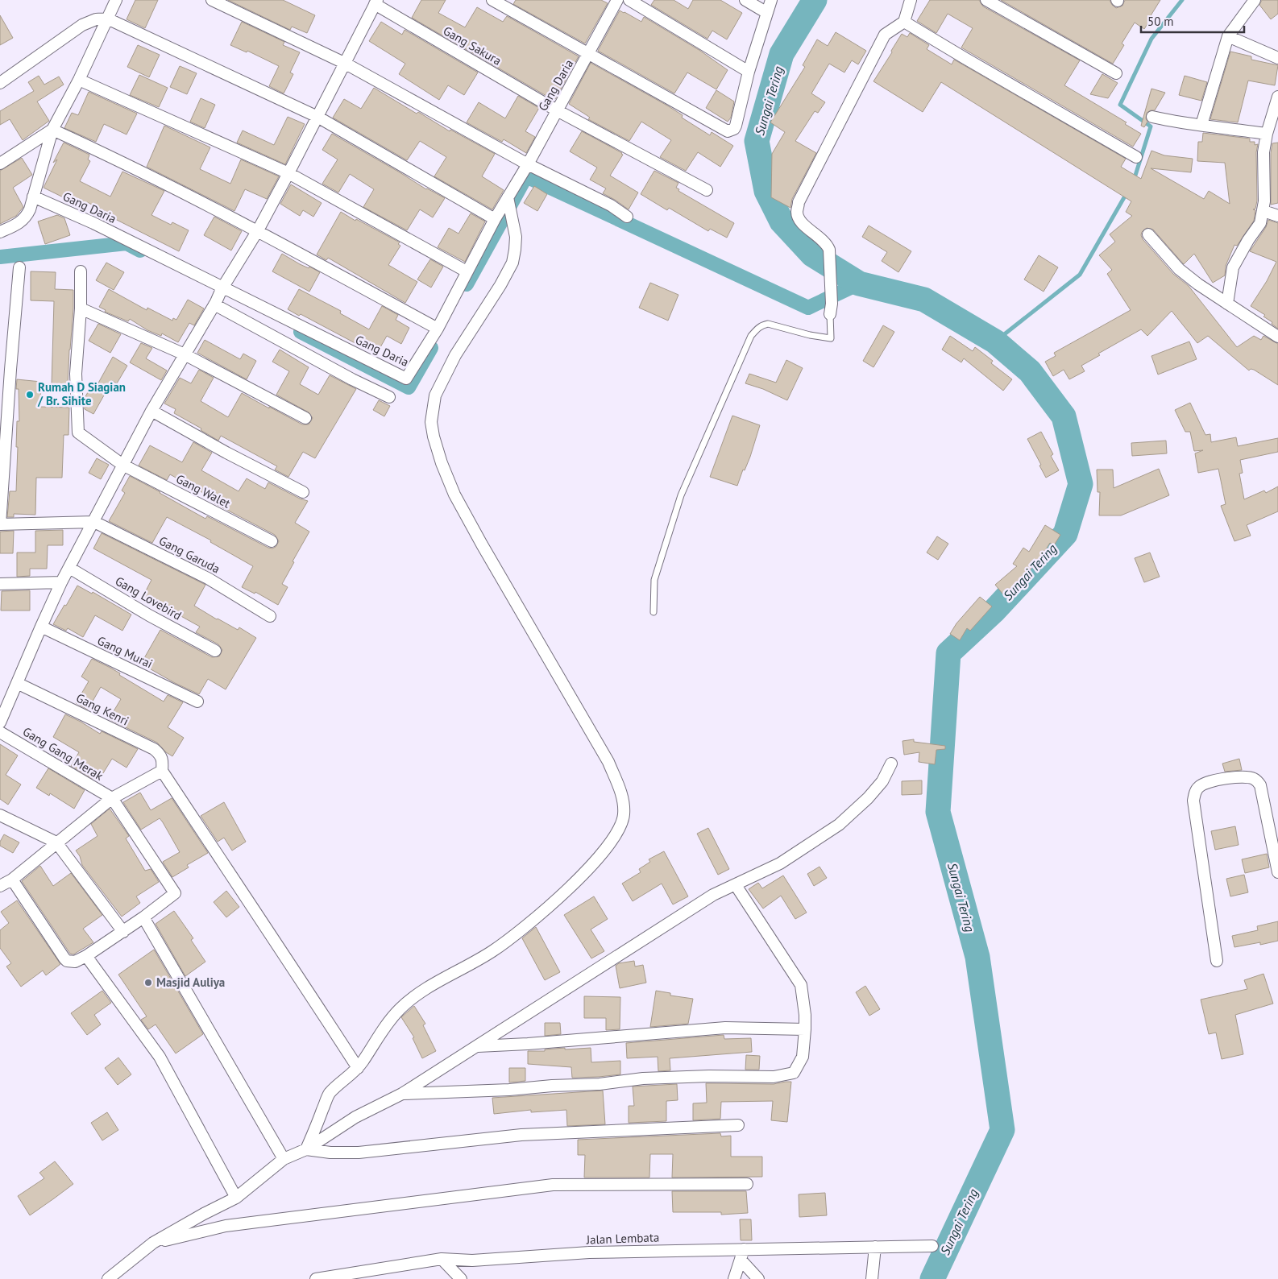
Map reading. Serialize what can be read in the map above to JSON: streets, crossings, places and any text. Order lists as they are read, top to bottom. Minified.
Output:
{"streets":{"street":["Gang Sakura","Gang Daria","Gang Walet","Gang Garuda","Gang Lovebird","Gang Murai","Gang Kenri","Gang Gang Merak","Jalan Lembata"]},"crossings":[["Gang Sakura","Gang Daria"]],"water":["Sungai Tering"],"places":["Rumah D Siagian / Br. Sihite","Masjid Auliya"],"scale_bar":"50 m"}
